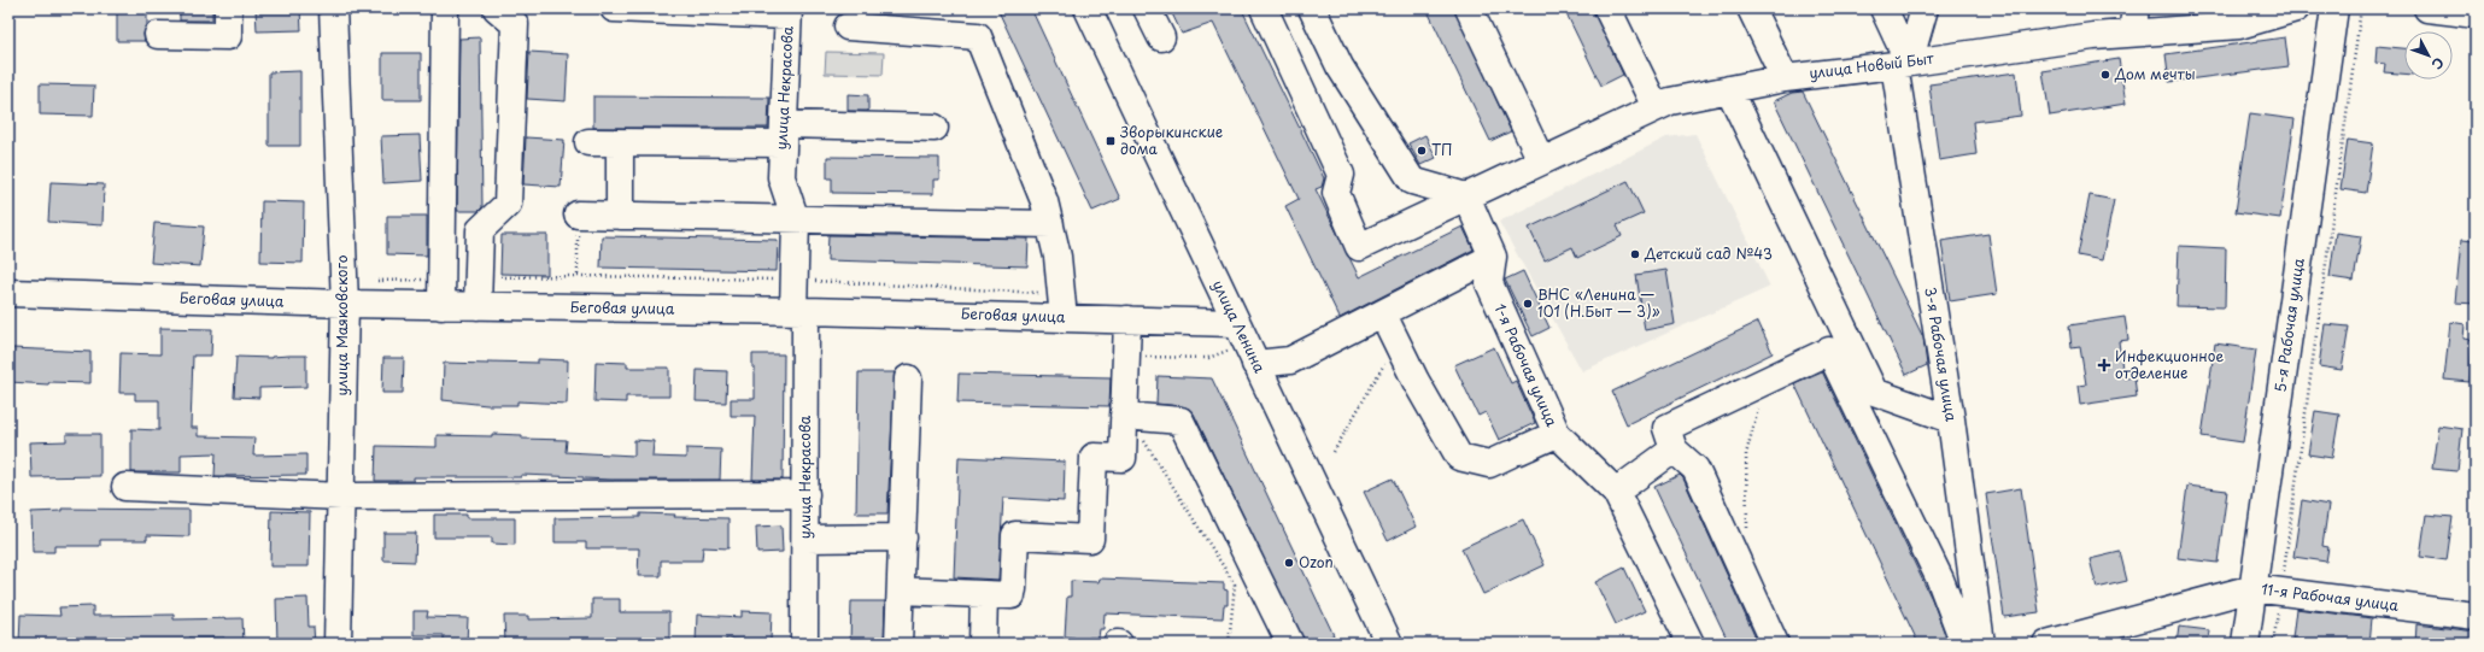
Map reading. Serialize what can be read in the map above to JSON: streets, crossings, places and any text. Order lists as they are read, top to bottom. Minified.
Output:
{"streets":{"street":["улица Новый Быт","улица Некрасова","Беговая улица","улица Маяковского","5-я Рабочая улица","улица Ленина","3-я Рабочая улица","1-я Рабочая улица","11-я Рабочая улица"]},"crossings":[["улица Новый Быт","3-я Рабочая улица"],["улица Некрасова","Беговая улица"],["Беговая улица","улица Маяковского"],["Беговая улица","улица Ленина"],["5-я Рабочая улица","11-я Рабочая улица"]],"places":{"other":["Дом мечты","ТП","Детский сад №43","ВНС «Ленина — 101 (Н.Быт — 3)»","Ozon"],"transit":["Зворыкинские дома"],"health":["Инфекционное отделение"]},"north":"bottom right"}
